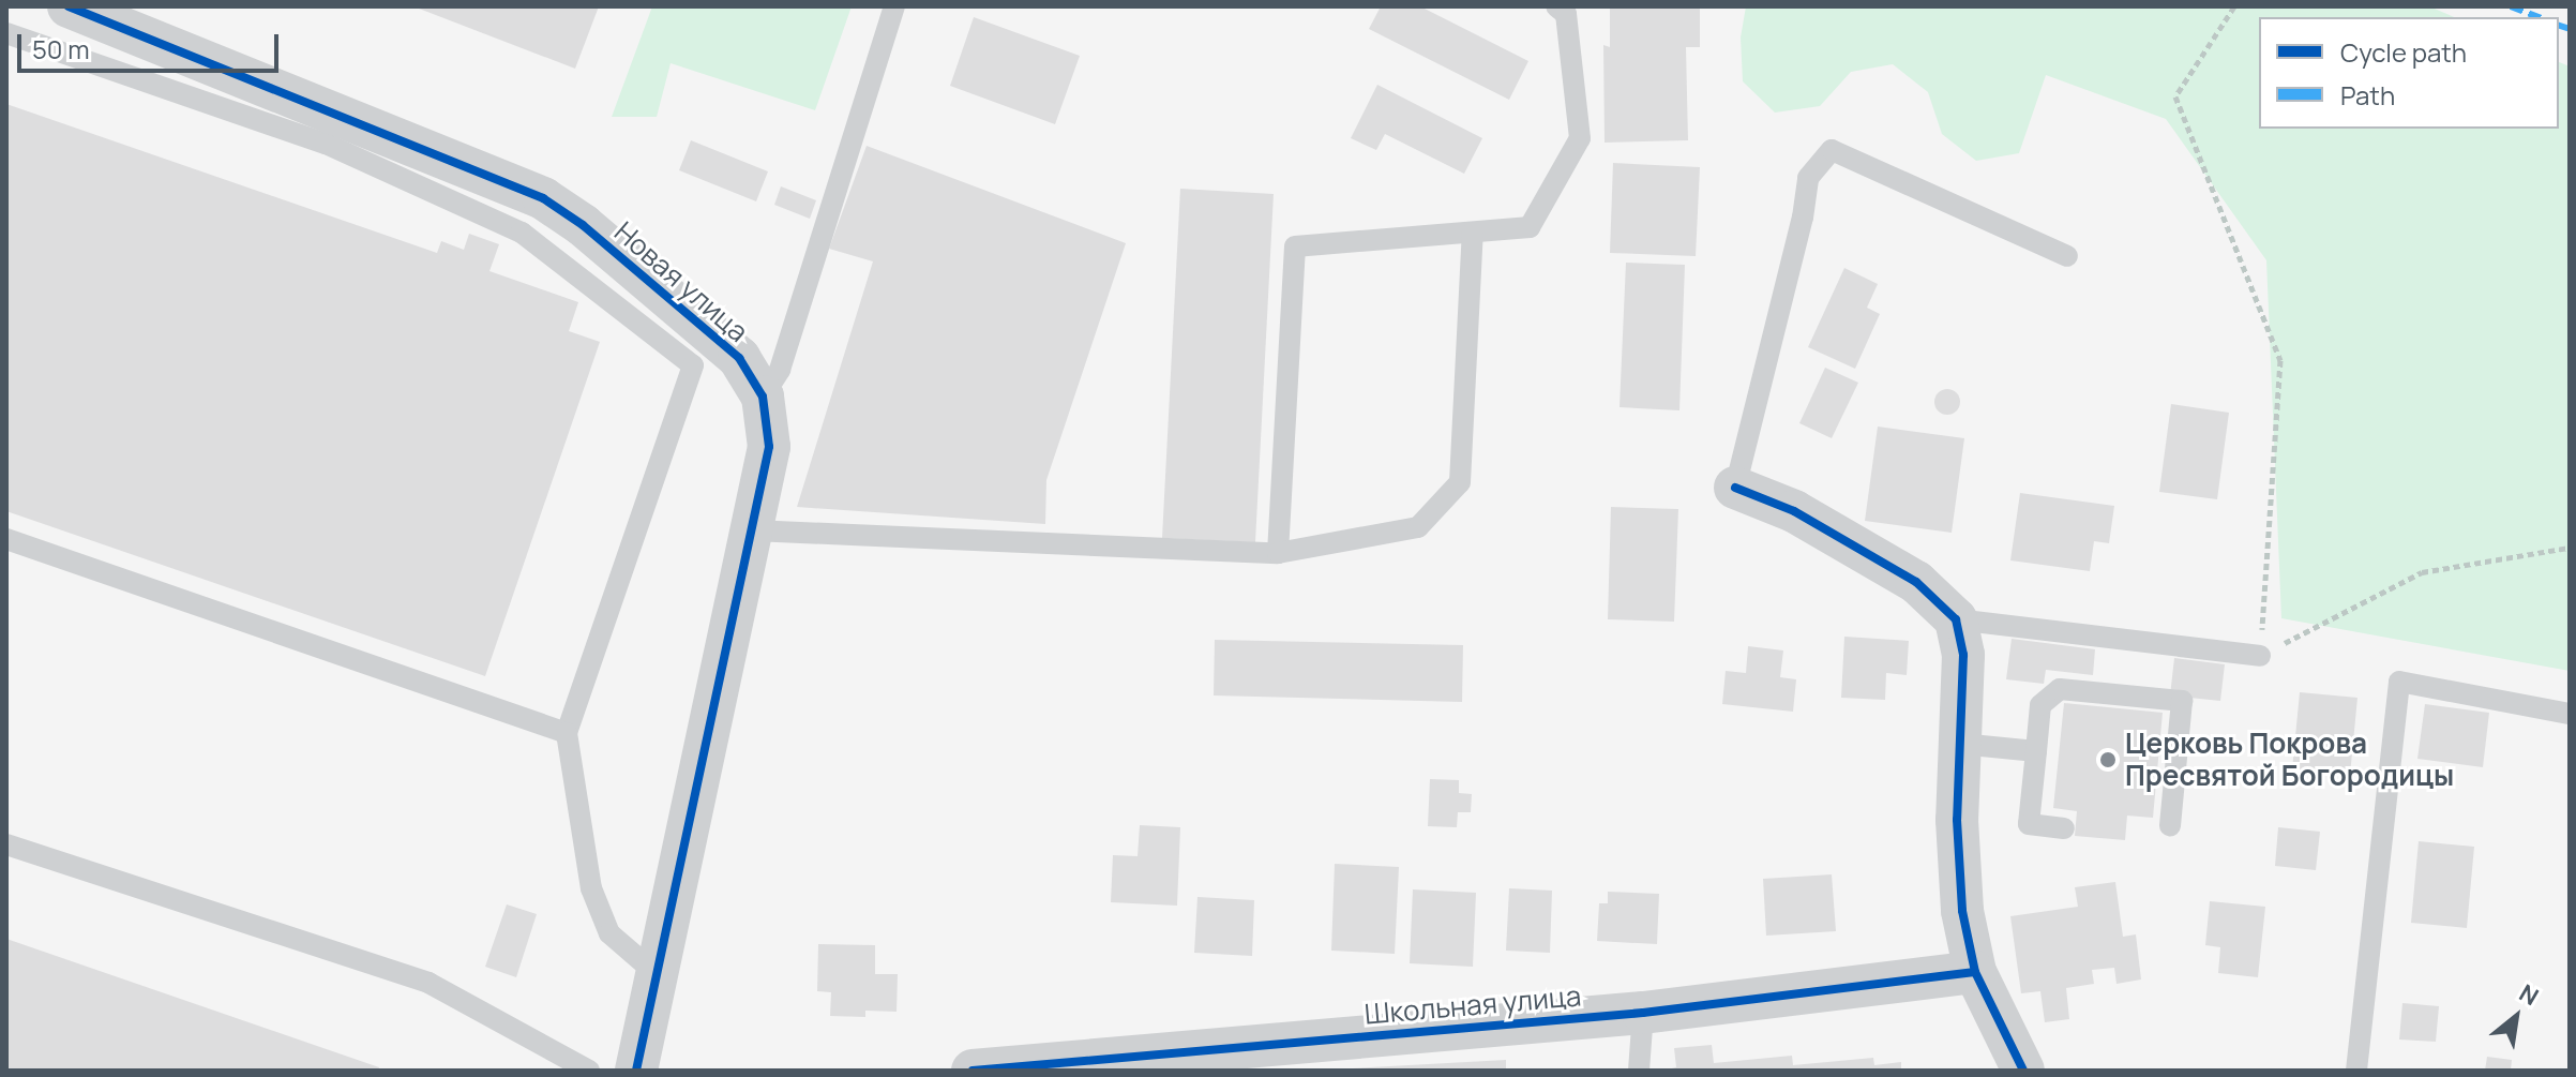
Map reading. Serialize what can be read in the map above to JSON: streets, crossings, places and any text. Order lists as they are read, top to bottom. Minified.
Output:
{"streets":{"street":["Новая улица","Школьная улица"]},"places":["Церковь Покрова Пресвятой Богородицы"],"legend":["Cycle path","Path"],"scale_bar":"50 m","north":"top right"}
